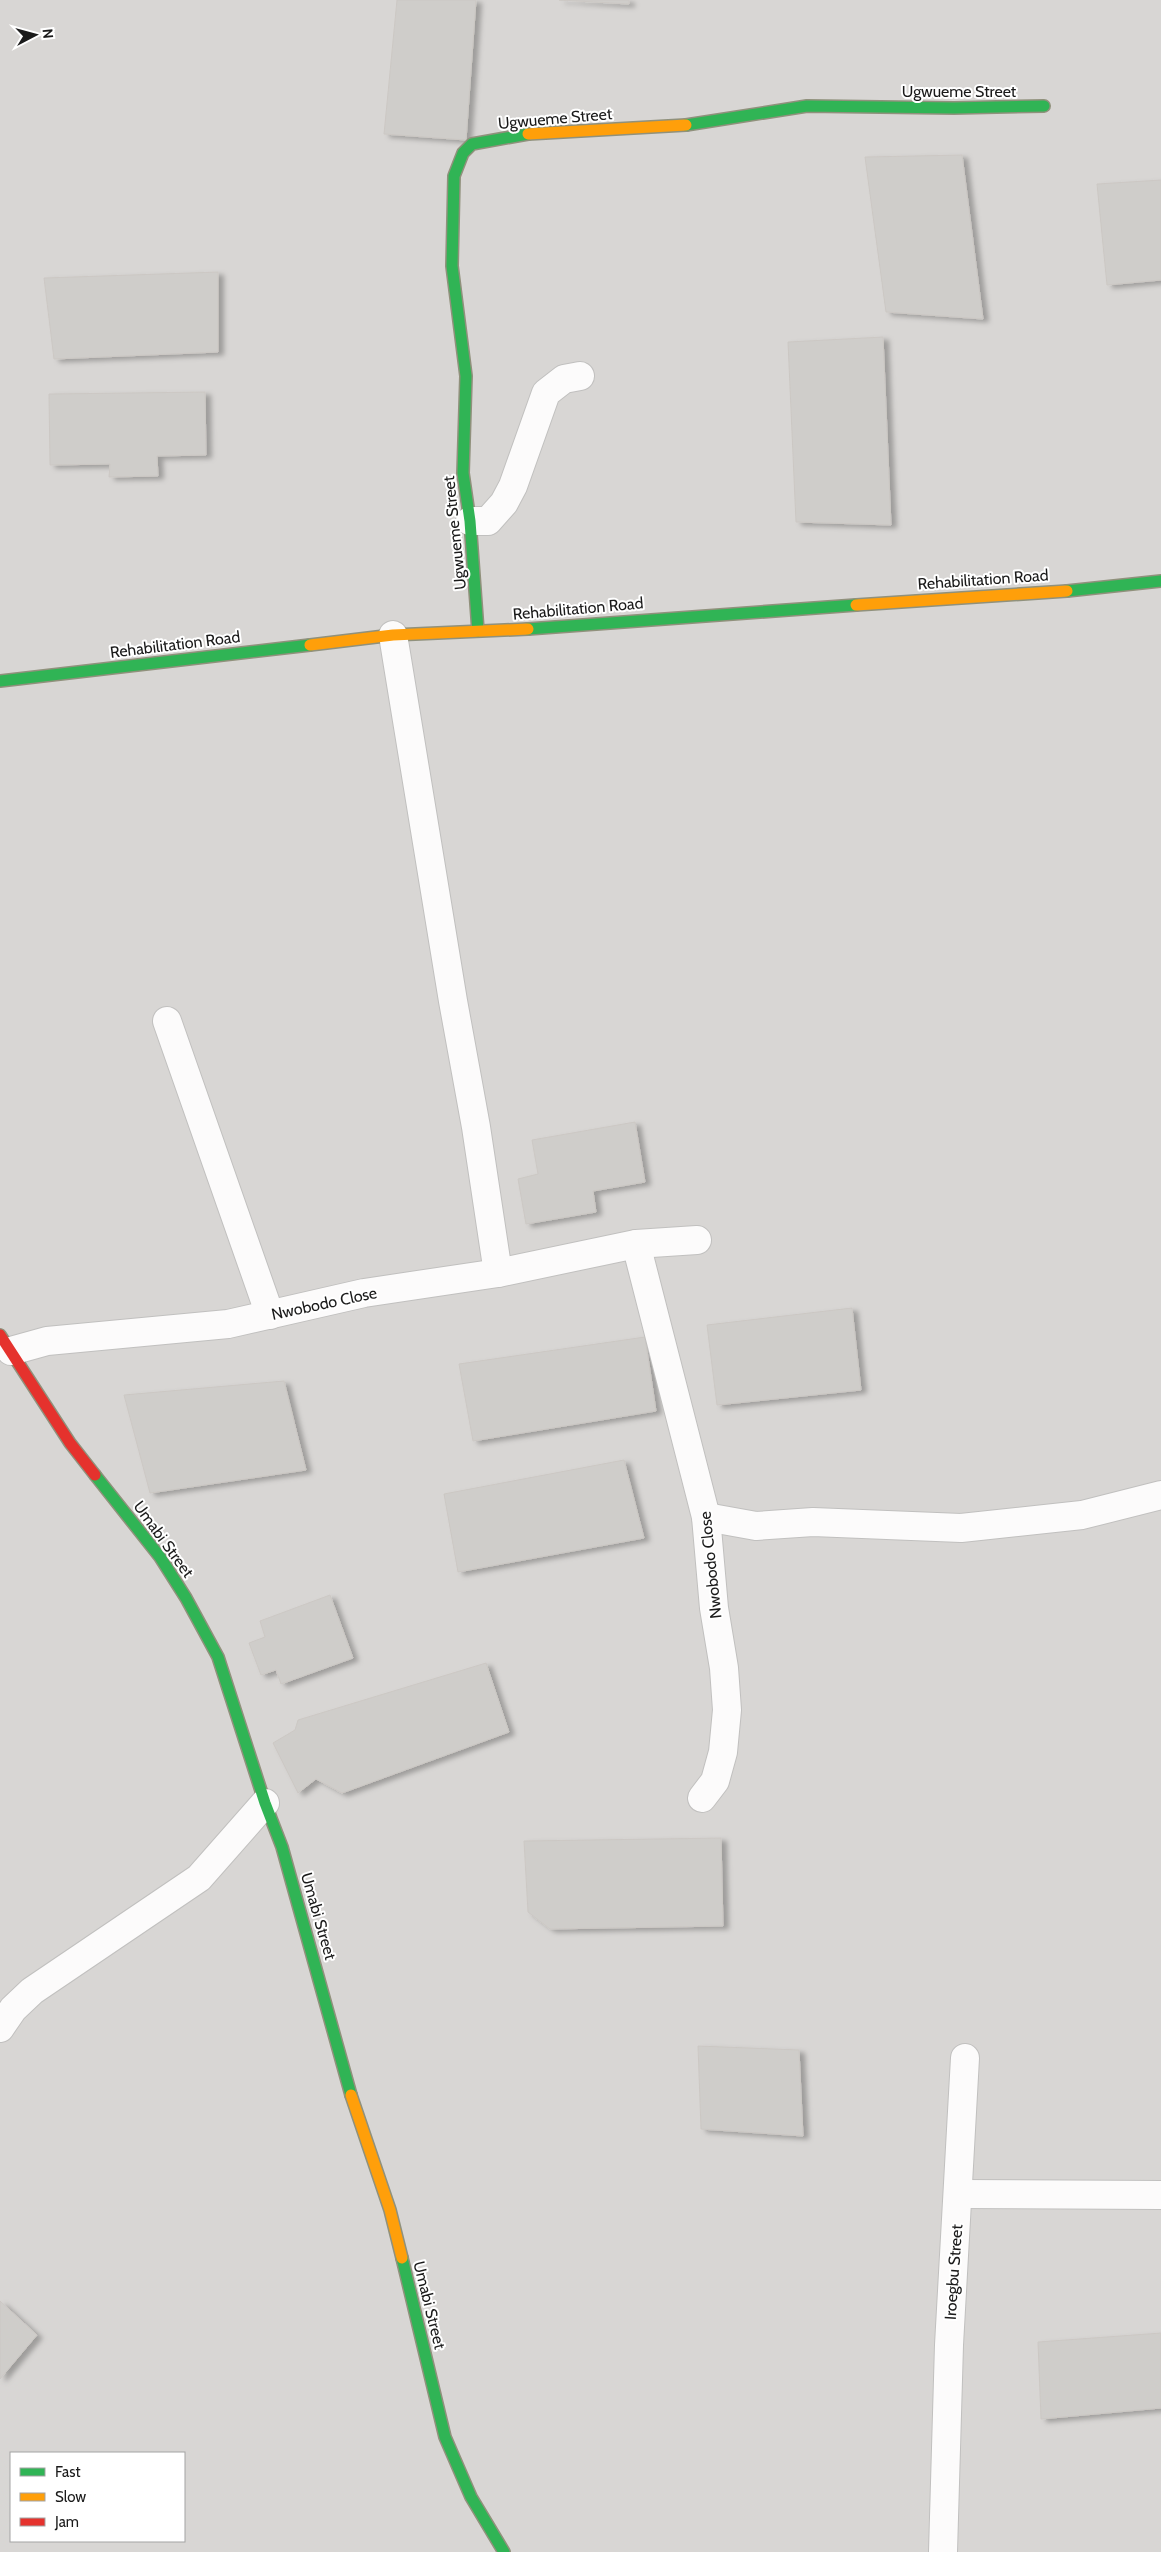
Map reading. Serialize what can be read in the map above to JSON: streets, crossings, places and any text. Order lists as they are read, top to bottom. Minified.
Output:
{"streets":{"street":["Ugwueme Street","Rehabilitation Road","Nwobodo Close","Umabi Street","Iroegbu Street"]},"crossings":[["Ugwueme Street","Rehabilitation Road"],["Nwobodo Close","Umabi Street"]],"legend":["Fast","Slow","Jam"],"north":"right"}
